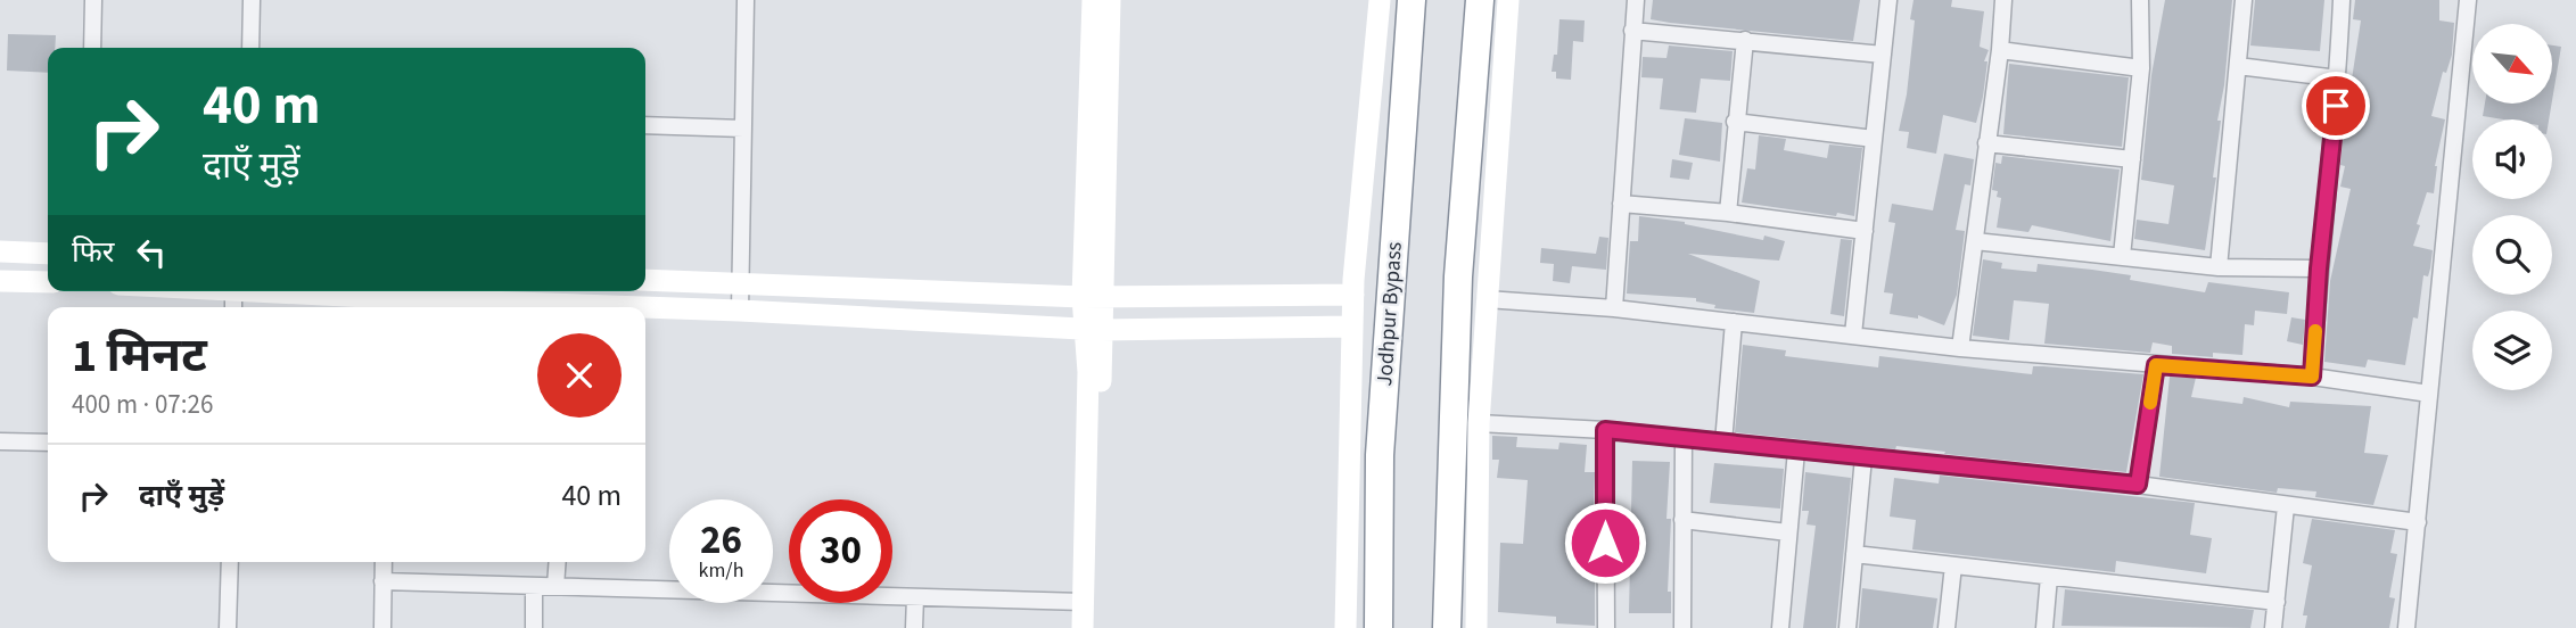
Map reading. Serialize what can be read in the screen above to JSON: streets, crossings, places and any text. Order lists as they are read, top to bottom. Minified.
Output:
{"streets":{"highway":["Jodhpur Bypass"]},"north":"bottom right","page":{"turn":["40 m","दाएँ मुड़ें"],"then":"फिर","heading":["1 मिनट","400 m · 07:26"],"list":[{"name":"दाएँ मुड़ें","value":"40 m"}],"speed":"26 km/h","limit":"30"}}
